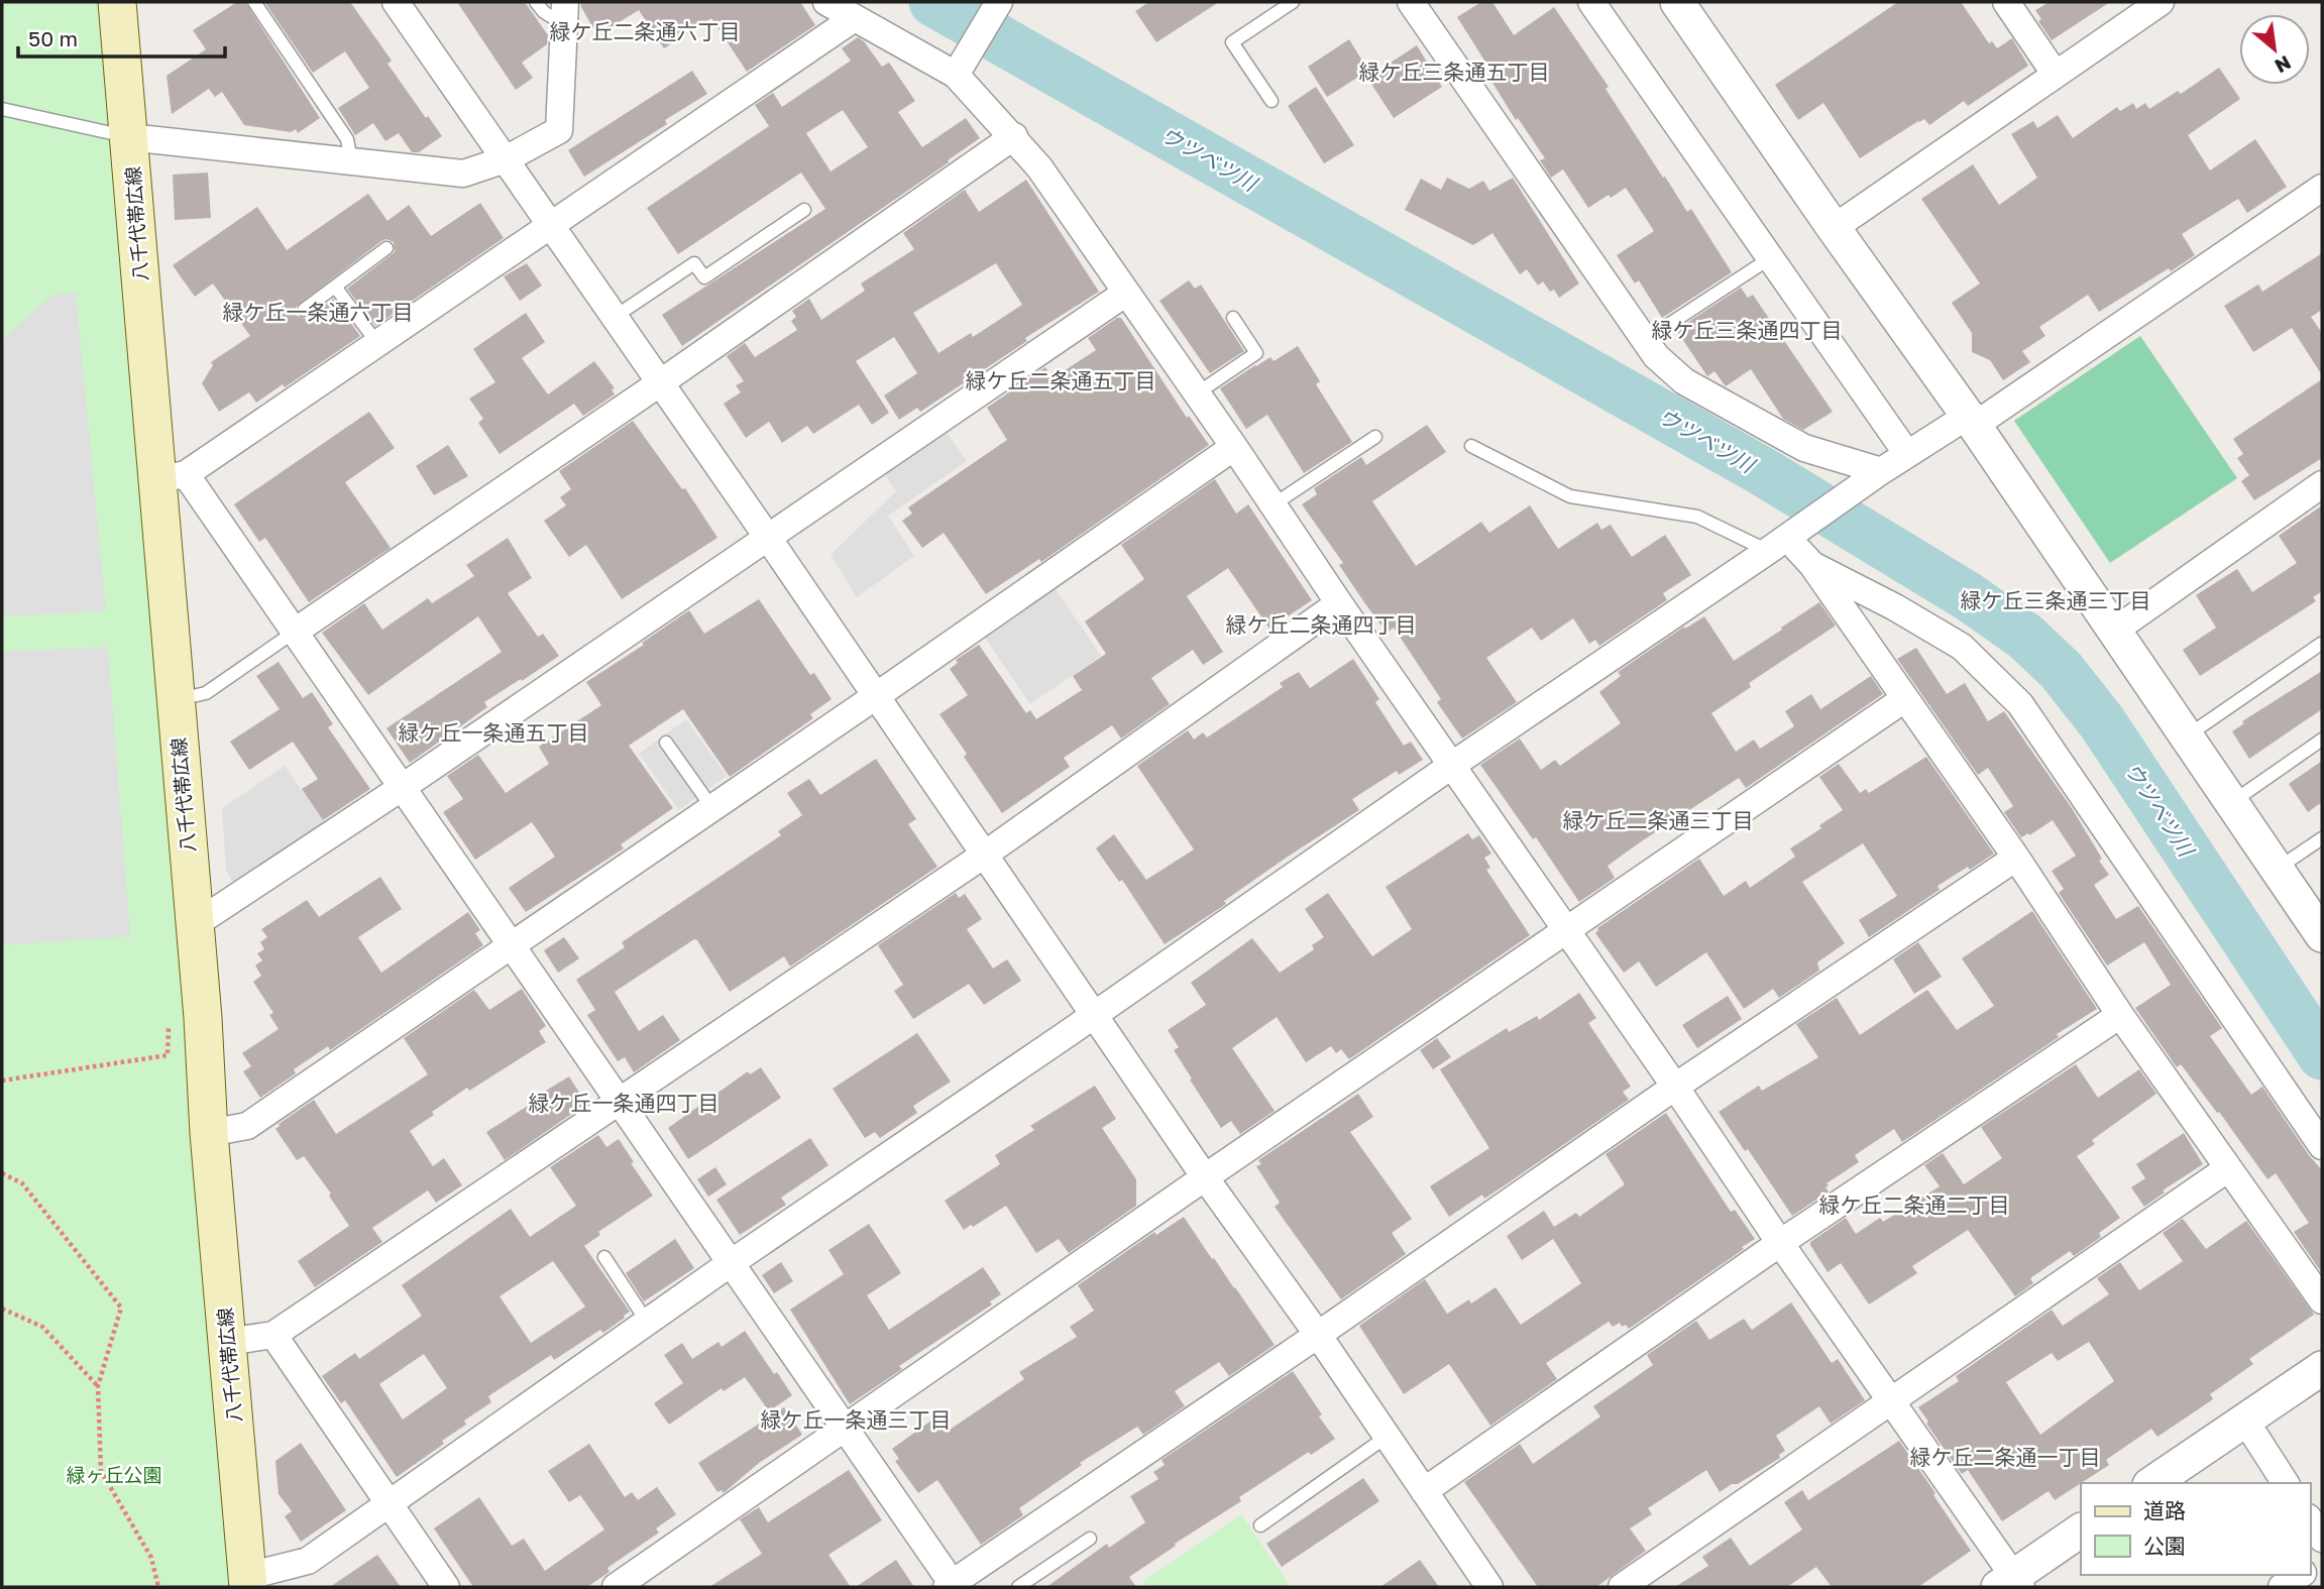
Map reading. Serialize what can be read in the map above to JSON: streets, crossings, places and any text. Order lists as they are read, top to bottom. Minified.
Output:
{"streets":{"main road":["八千代帯広線"]},"districts":["緑ケ丘二条通六丁目","緑ケ丘三条通五丁目","緑ケ丘一条通六丁目","緑ケ丘三条通四丁目","緑ケ丘二条通五丁目","緑ケ丘三条通三丁目","緑ケ丘二条通四丁目","緑ケ丘一条通五丁目","緑ケ丘二条通三丁目","緑ケ丘一条通四丁目","緑ケ丘二条通二丁目","緑ケ丘一条通三丁目","緑ケ丘二条通一丁目"],"water":["ウツベツ川"],"parks":["緑ヶ丘公園"],"legend":["道路","公園"],"scale_bar":"50 m","north":"bottom right"}
